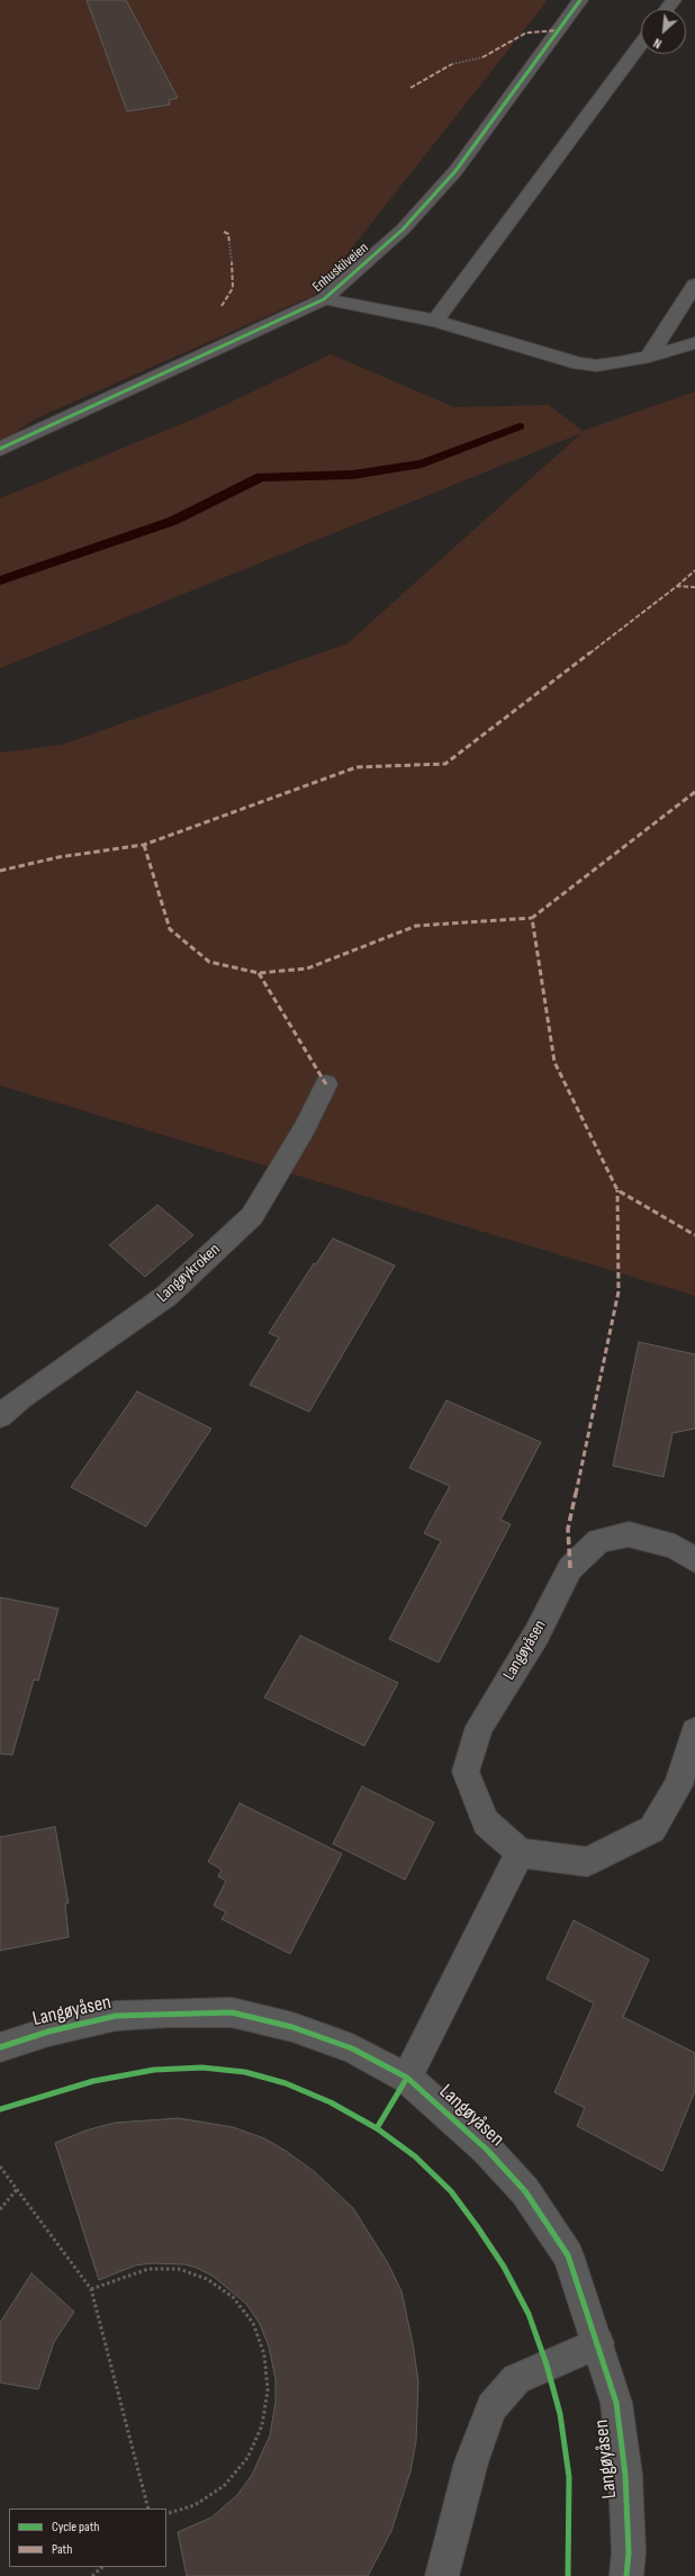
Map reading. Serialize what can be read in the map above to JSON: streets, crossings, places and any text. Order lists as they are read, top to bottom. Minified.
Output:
{"streets":{"street":["Enhuskilveien","Langøykroken","Langøyåsen"]},"legend":["Cycle path","Path"],"north":"bottom left"}
